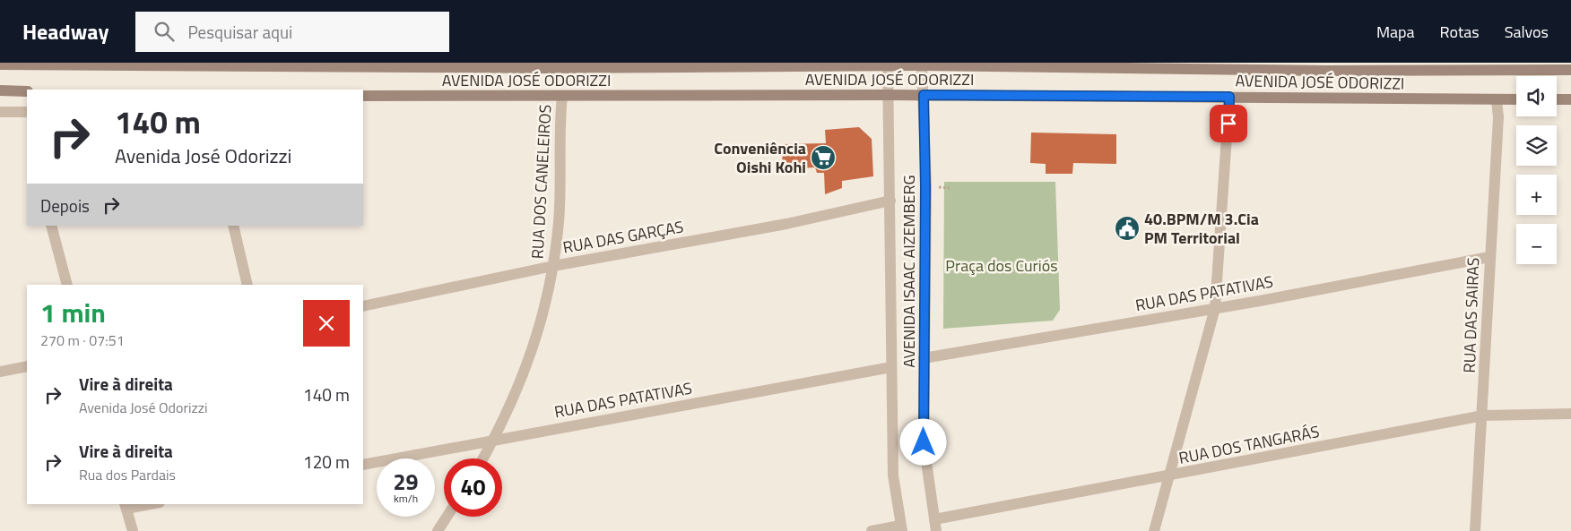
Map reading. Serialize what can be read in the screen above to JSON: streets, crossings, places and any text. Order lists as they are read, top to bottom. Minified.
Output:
{"streets":{"main road":["AVENIDA JOSÉ ODORIZZI"],"street":["RUA DOS CANELEIROS","RUA DAS GARÇAS","AVENIDA ISAAC AIZEMBERG","RUA DAS PATATIVAS","RUA DAS SAIRAS","RUA DOS TANGARÁS"]},"crossings":[["AVENIDA JOSÉ ODORIZZI","RUA DOS CANELEIROS"],["AVENIDA JOSÉ ODORIZZI","AVENIDA ISAAC AIZEMBERG"],["AVENIDA JOSÉ ODORIZZI","RUA DAS SAIRAS"],["RUA DOS CANELEIROS","RUA DAS GARÇAS"],["RUA DOS CANELEIROS","RUA DAS PATATIVAS"],["RUA DAS GARÇAS","AVENIDA ISAAC AIZEMBERG"],["AVENIDA ISAAC AIZEMBERG","RUA DAS PATATIVAS"],["AVENIDA ISAAC AIZEMBERG","RUA DOS TANGARÁS"],["RUA DAS PATATIVAS","RUA DAS SAIRAS"],["RUA DAS SAIRAS","RUA DOS TANGARÁS"]],"parks":["Praça dos Curiós"],"places":{"supermarket":["Conveniência Oishi Kohi"],"public building":["40.BPM/M 3.Cia PM Territorial"]},"page":{"header":"Headway","search":"Pesquisar aqui","nav":["Mapa","Rotas","Salvos"],"map_buttons":["+","−"],"turn":["140 m","Avenida José Odorizzi"],"then":"Depois","heading":["1 min","270 m · 07:51"],"list":[{"name":"Vire à direita","note":"Avenida José Odorizzi","value":"140 m"},{"name":"Vire à direita","note":"Rua dos Pardais","value":"120 m"}],"speed":"29 km/h","limit":"40"}}
